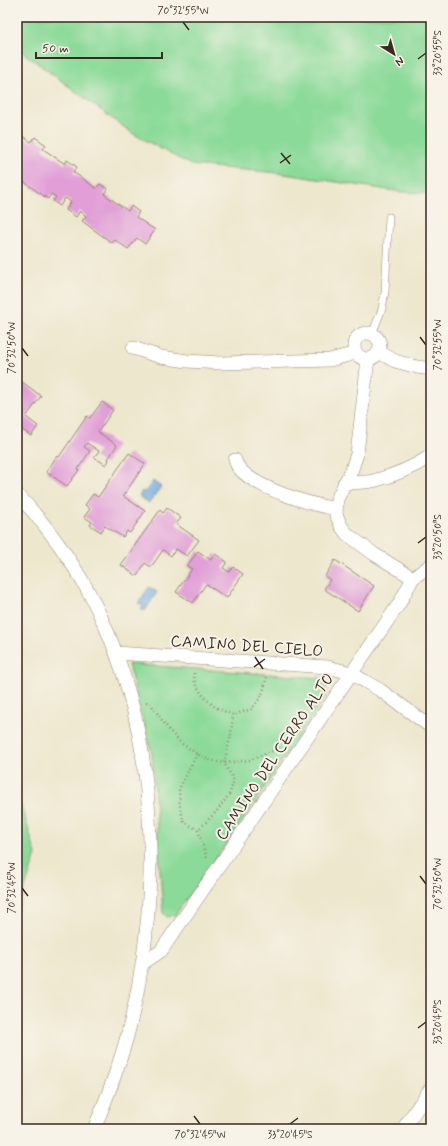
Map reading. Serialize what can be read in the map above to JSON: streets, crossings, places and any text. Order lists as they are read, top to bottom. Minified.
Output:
{"streets":{"street":["CAMINO DEL CIELO","CAMINO DEL CERRO ALTO"]},"crossings":[["CAMINO DEL CIELO","CAMINO DEL CERRO ALTO"]],"scale_bar":"50 m","north":"bottom right","coordinates":["70°32'55\"W","33°20'55\"S","70°32'50\"W","33°20'50\"S","70°32'45\"W","33°20'45\"S"]}
